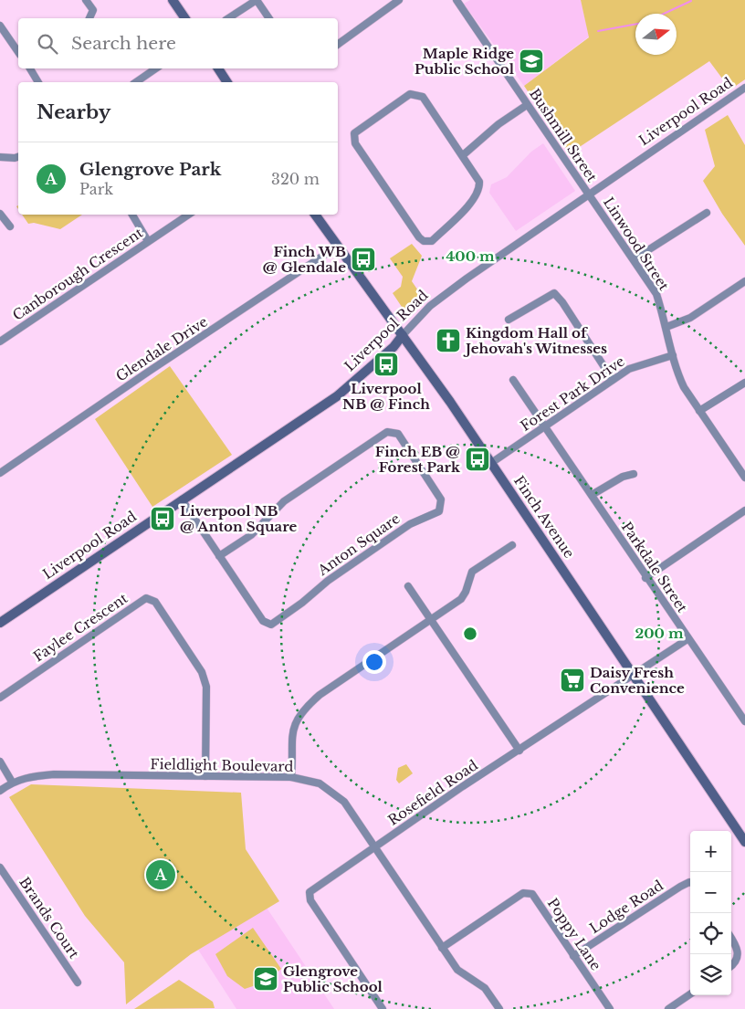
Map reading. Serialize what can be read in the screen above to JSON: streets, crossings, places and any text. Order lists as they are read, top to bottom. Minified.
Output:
{"streets":{"main road":["Liverpool Road","Finch Avenue"],"street":["Bushmill Street","Linwood Street","Canborough Crescent","Glendale Drive","Forest Park Drive","Anton Square","Parkdale Street","Faylee Crescent","Fieldlight Boulevard","Rosefield Road","Lodge Road","Brands Court","Poppy Lane"]},"crossings":[["Liverpool Road","Bushmill Street"],["Liverpool Road","Linwood Street"],["Liverpool Road","Finch Avenue"],["Liverpool Road","Anton Square"],["Bushmill Street","Linwood Street"],["Linwood Street","Forest Park Drive"],["Glendale Drive","Finch Avenue"],["Forest Park Drive","Finch Avenue"],["Forest Park Drive","Parkdale Street"],["Finch Avenue","Rosefield Road"],["Parkdale Street","Rosefield Road"],["Faylee Crescent","Fieldlight Boulevard"],["Fieldlight Boulevard","Rosefield Road"],["Fieldlight Boulevard","Poppy Lane"],["Lodge Road","Poppy Lane"]],"places":{"school or university":["Maple Ridge Public School","Glengrove Public School"],"bus stop":["Finch WB @ Glendale","Liverpool NB @ Finch","Finch EB @ Forest Park","Liverpool NB @ Anton Square"],"church":["Kingdom Hall of Jehovah's Witnesses"],"supermarket":["Daisy Fresh Convenience"]},"north":"right","page":{"search":"Search here","heading":"Nearby","list":[{"mark":"A","name":"Glengrove Park","note":"Park","value":"320 m"}],"map_buttons":["+","−"],"pins":"A"},"rings":["400 m","200 m"]}
